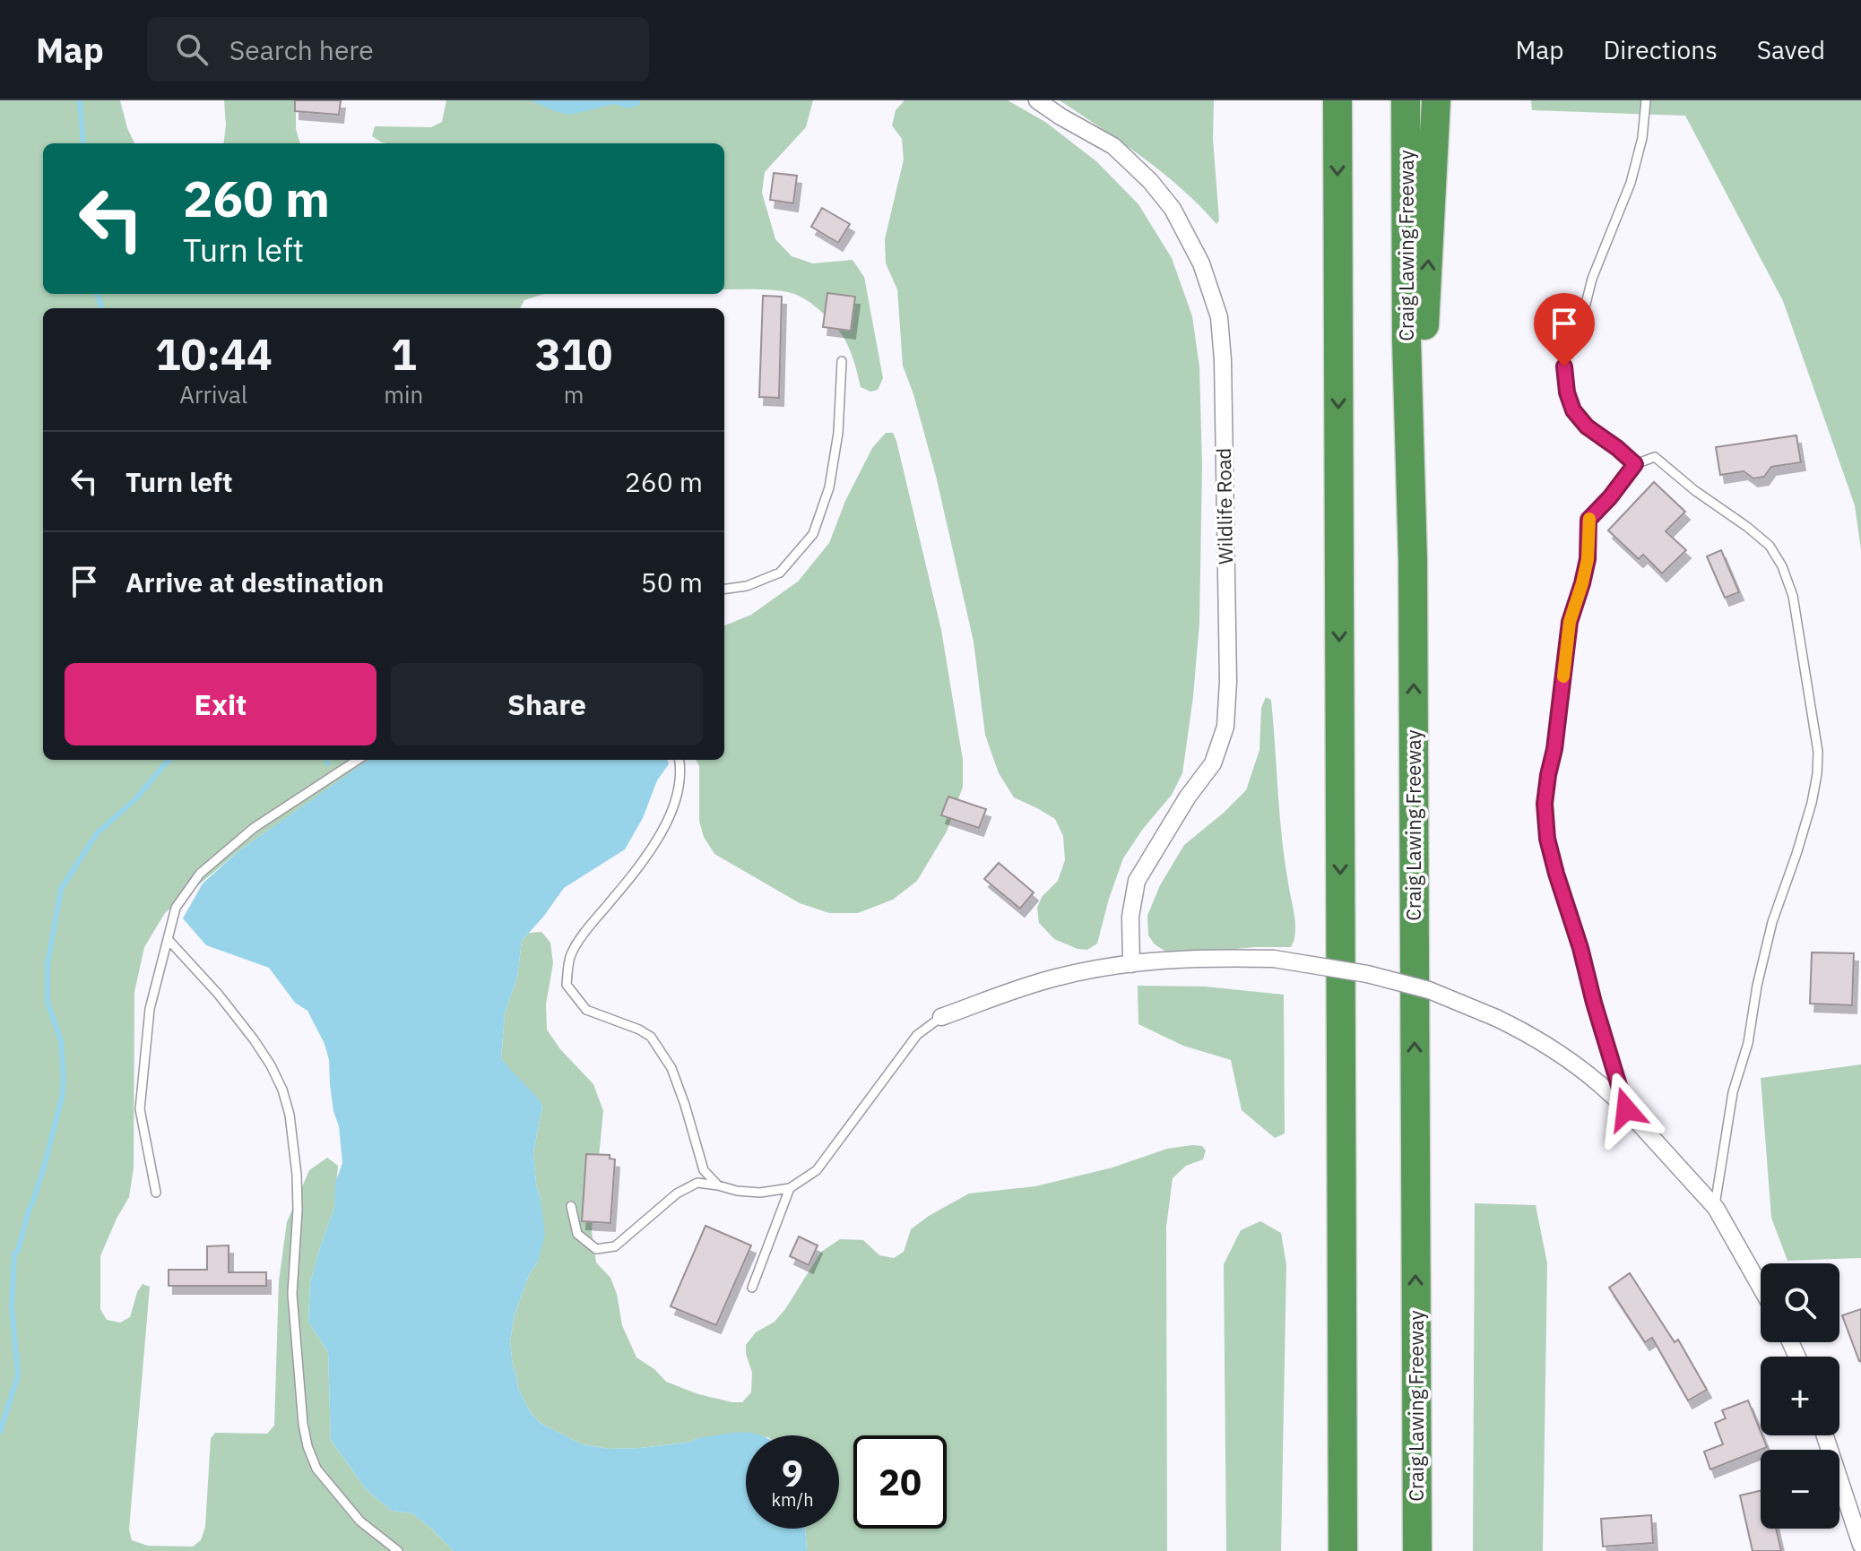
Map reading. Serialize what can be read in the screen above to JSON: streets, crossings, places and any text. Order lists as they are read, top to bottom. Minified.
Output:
{"streets":{"highway":["Craig Lawing Freeway"],"street":["Wildlife Road"]},"page":{"header":"Map","search":"Search here","nav":["Map","Directions","Saved"],"turn":["260 m","Turn left"],"eta":["10:44","Arrival","1","min","310","m"],"list":[{"name":"Turn left","value":"260 m"},{"name":"Arrive at destination","value":"50 m"}],"buttons":["Exit","Share"],"map_buttons":["+","−"],"speed":"9 km/h","limit":"20"}}
